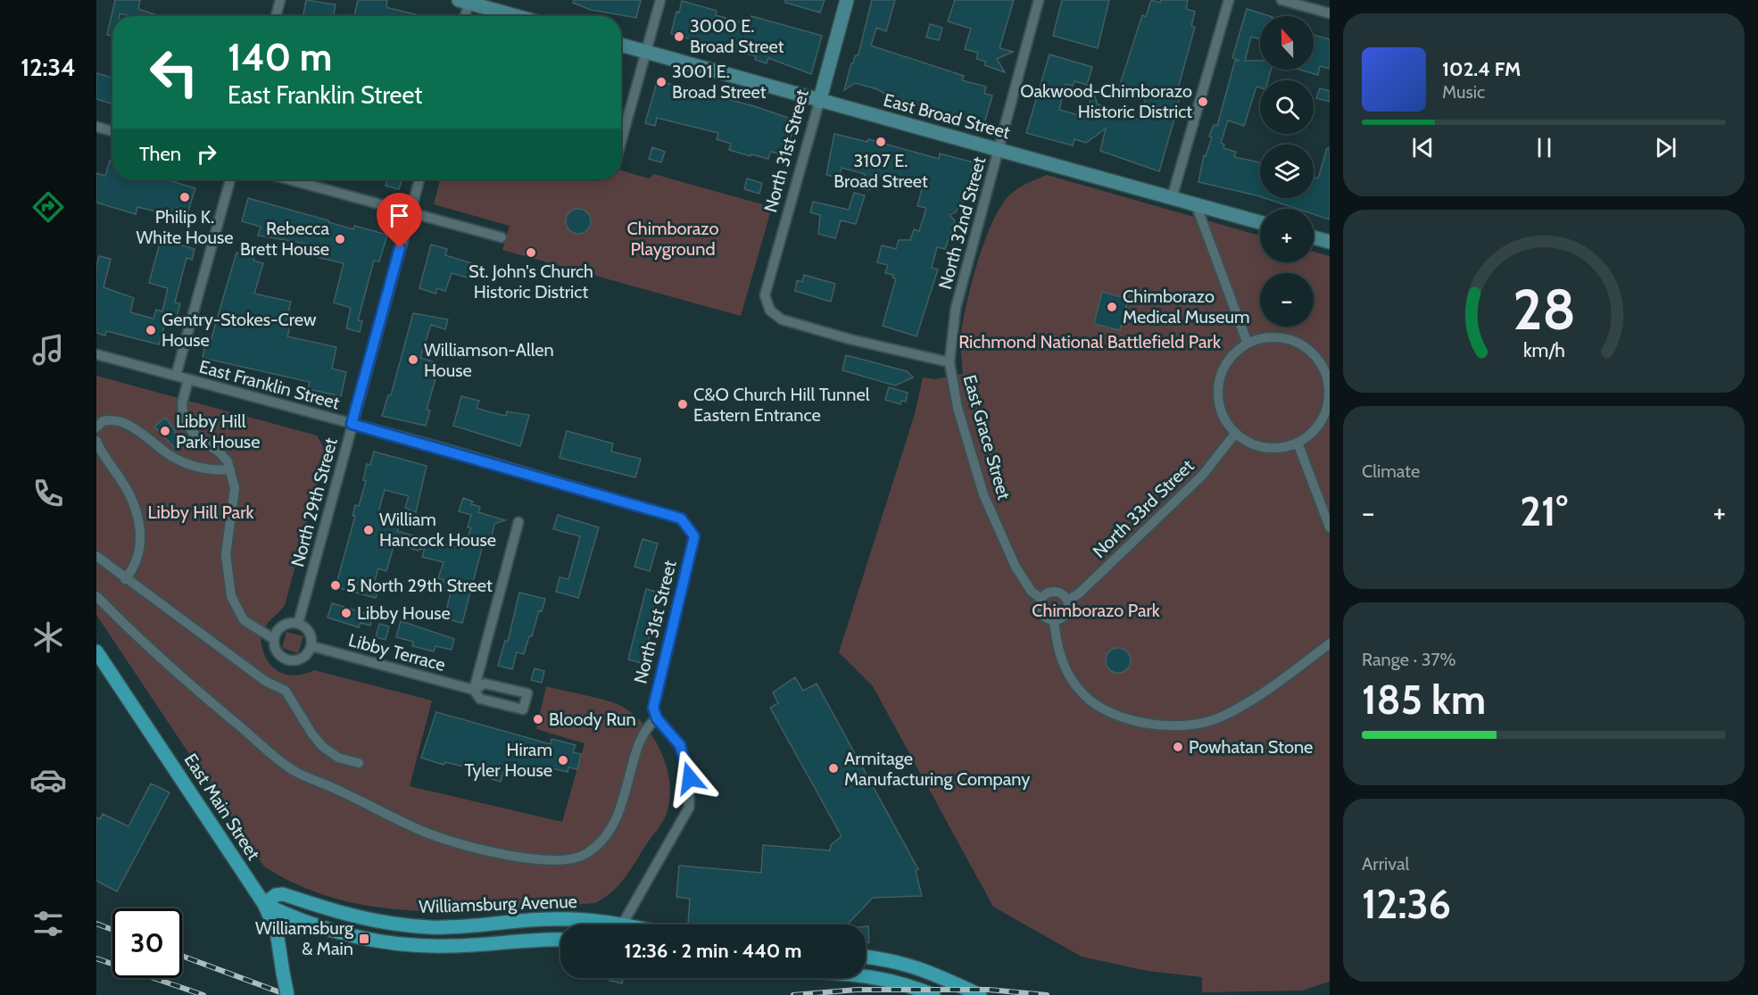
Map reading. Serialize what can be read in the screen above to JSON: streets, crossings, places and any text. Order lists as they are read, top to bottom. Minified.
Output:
{"streets":{"main road":["East Broad Street","North 31st Street","East Main Street","Williamsburg Avenue"],"street":["North 32nd Street","East Franklin Street","East Grace Street","North 29th Street","North 33rd Street","Libby Terrace"]},"crossings":[["East Broad Street","North 31st Street"],["East Broad Street","North 32nd Street"],["North 31st Street","East Franklin Street"],["North 31st Street","East Grace Street"],["North 32nd Street","East Grace Street"],["East Franklin Street","North 29th Street"],["East Grace Street","North 33rd Street"],["North 29th Street","Libby Terrace"],["East Main Street","Williamsburg Avenue"]],"parks":["Chimborazo Playground","Richmond National Battlefield Park","Libby Hill Park","Chimborazo Park"],"places":{"other":["3000 E. Broad Street","3001 E. Broad Street","Oakwood-Chimborazo Historic District","3107 E. Broad Street","Philip K. White House","Rebecca Brett House","St. John's Church Historic District","Chimborazo Medical Museum","Gentry-Stokes-Crew House","Williamson-Allen House","C&O Church Hill Tunnel Eastern Entrance","Libby Hill Park House","William Hancock House","5 North 29th Street","Libby House","Bloody Run","Powhatan Stone","Hiram Tyler House","Armitage Manufacturing Company"],"transit":["Williamsburg & Main"]},"north":"top","page":{"tabs":"12:34","map_buttons":["+","−"],"turn":["140 m","East Franklin Street"],"song":["102.4 FM","Music"],"then":"Then","tile":["Climate",["Range · 37%","185 km"],["Arrival","12:36"]],"heat":["−","21°","+"],"limit":"30","trip":"12:36 · 2 min · 440 m","gauge":["28","km/h"]}}
